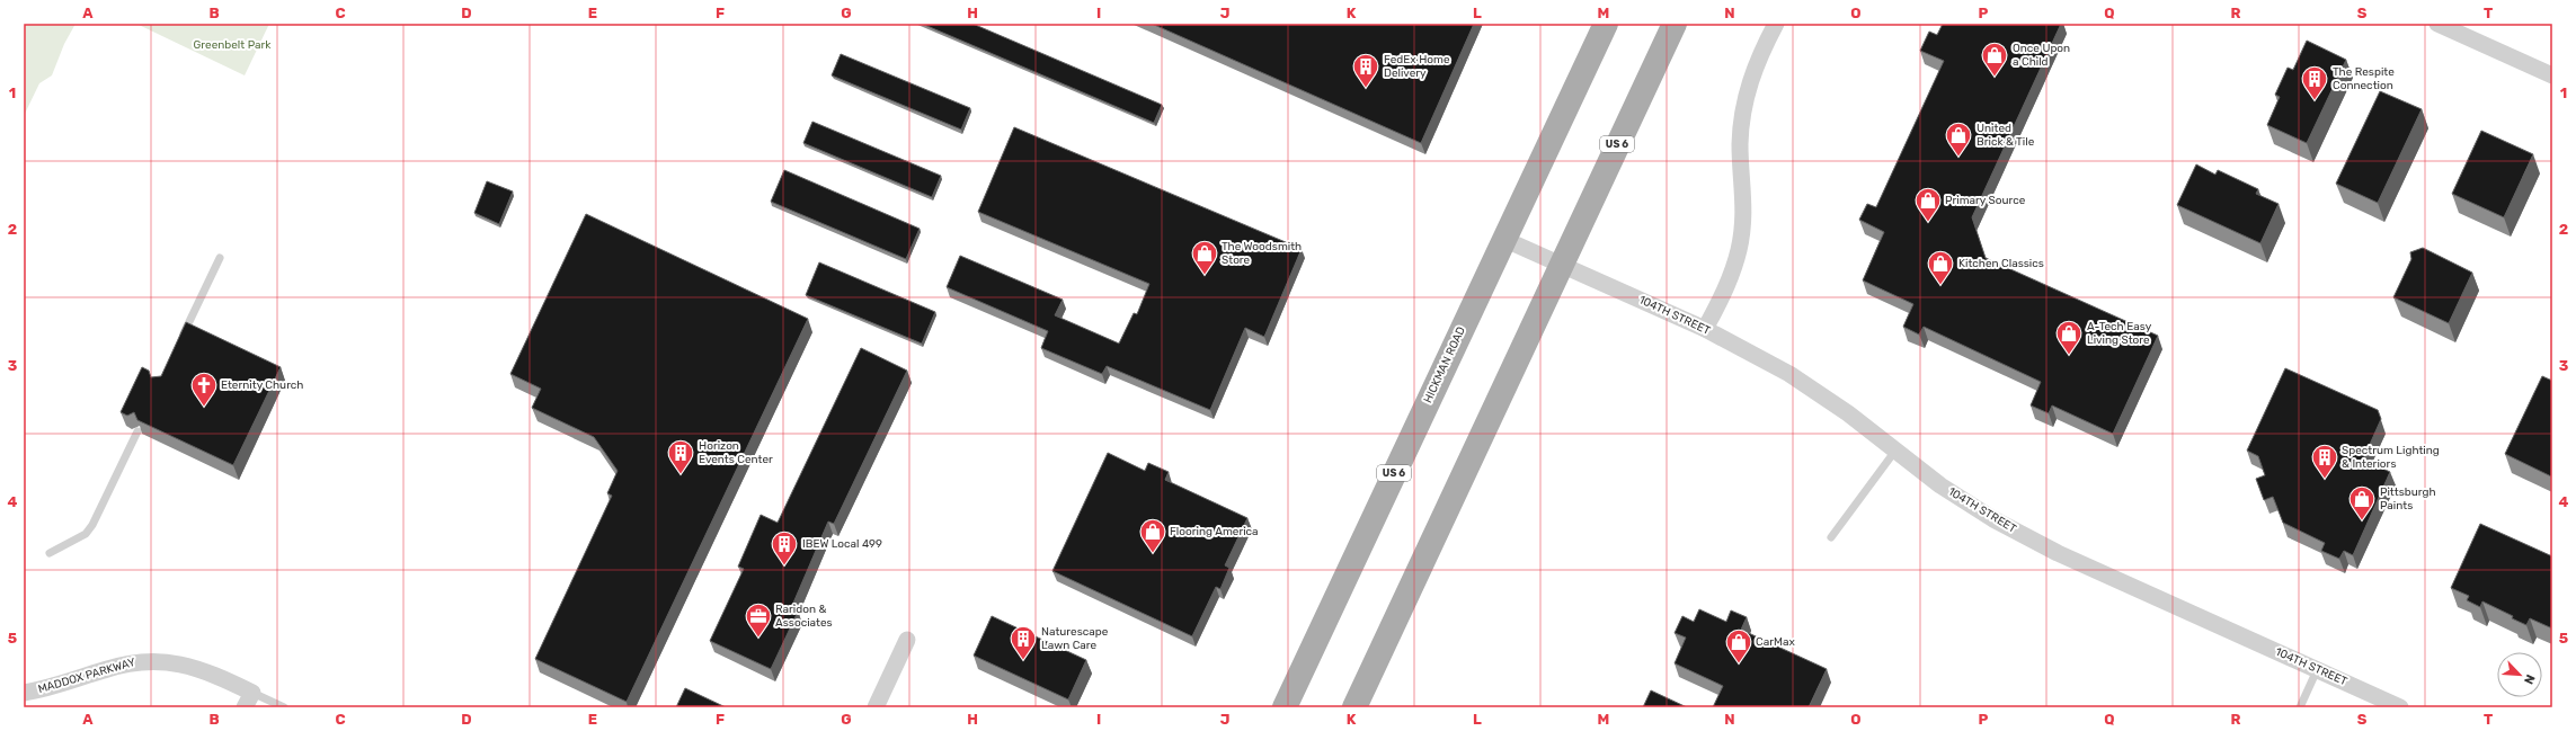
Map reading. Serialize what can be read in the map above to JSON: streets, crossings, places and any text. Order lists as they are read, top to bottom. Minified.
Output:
{"streets":{"main road":["US 6","HICKMAN ROAD"],"street":["104TH STREET","MADDOX PARKWAY"]},"crossings":[["US 6","104TH STREET"],["104TH STREET","HICKMAN ROAD"]],"parks":["Greenbelt Park"],"places":{"shop":["Once Upon a Child","United Brick & Tile","Primary Source","The Woodsmith Store","Kitchen Classics","A-Tech Easy Living Store","Pittsburgh Paints","Flooring America","CarMax"],"building":["FedEx Home Delivery","The Respite Connection","Horizon Events Center","Spectrum Lighting & Interiors","IBEW Local 499","Naturescape Lawn Care"],"church":["Eternity Church"],"office":["Raridon & Associates"]},"north":"bottom right","grid":{"columns":["A","B","C","D","E","F","G","H","I","J","K","L","M","N","O","P","Q","R","S","T"],"rows":["1","2","3","4","5"]}}
